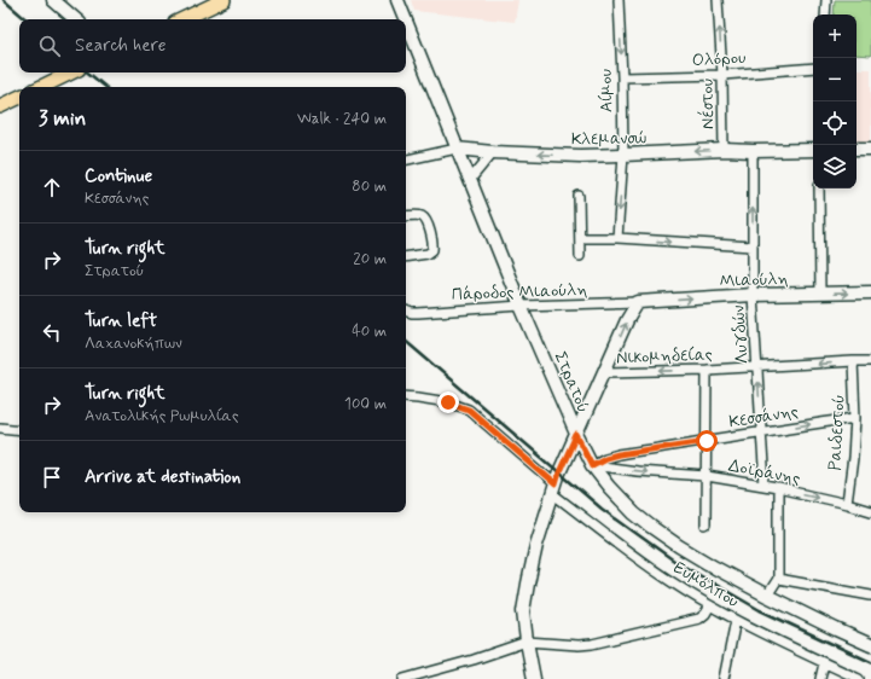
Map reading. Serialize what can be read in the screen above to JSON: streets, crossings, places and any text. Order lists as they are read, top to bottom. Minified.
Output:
{"streets":{"street":["Ολόρου","Αίμου","Νέστου","Κλεμανσώ","Μιαούλη","Πάροδος Μιαούλη","Λυγδών","Νικομηδείας","Στρατού","Κεσσάνης","Ραιδεστού","Δοϊράνης","Ευμόλπου"]},"crossings":[["Ολόρου","Αίμου"],["Ολόρου","Νέστου"],["Αίμου","Κλεμανσώ"],["Νέστου","Κλεμανσώ"],["Κλεμανσώ","Λυγδών"],["Κλεμανσώ","Στρατού"],["Μιαούλη","Πάροδος Μιαούλη"],["Μιαούλη","Λυγδών"],["Πάροδος Μιαούλη","Στρατού"],["Λυγδών","Νικομηδείας"],["Λυγδών","Κεσσάνης"],["Λυγδών","Δοϊράνης"],["Νικομηδείας","Ραιδεστού"],["Στρατού","Κεσσάνης"],["Στρατού","Δοϊράνης"],["Κεσσάνης","Ραιδεστού"],["Κεσσάνης","Δοϊράνης"],["Ραιδεστού","Δοϊράνης"]],"one_way":["Αίμου","Νέστου","Νικομηδείας","Κεσσάνης","Δοϊράνης"],"page":{"map_buttons":["+","−"],"search":"Search here","heading":["3 min","Walk · 240 m"],"list":[["Continue","Κεσσάνης","80 m"],["Turn right","Στρατού","20 m"],["Turn left","Λαχανοκήπων","40 m"],["Turn right","Ανατολικής Ρωμυλίας","100 m"],"Arrive at destination"]}}
